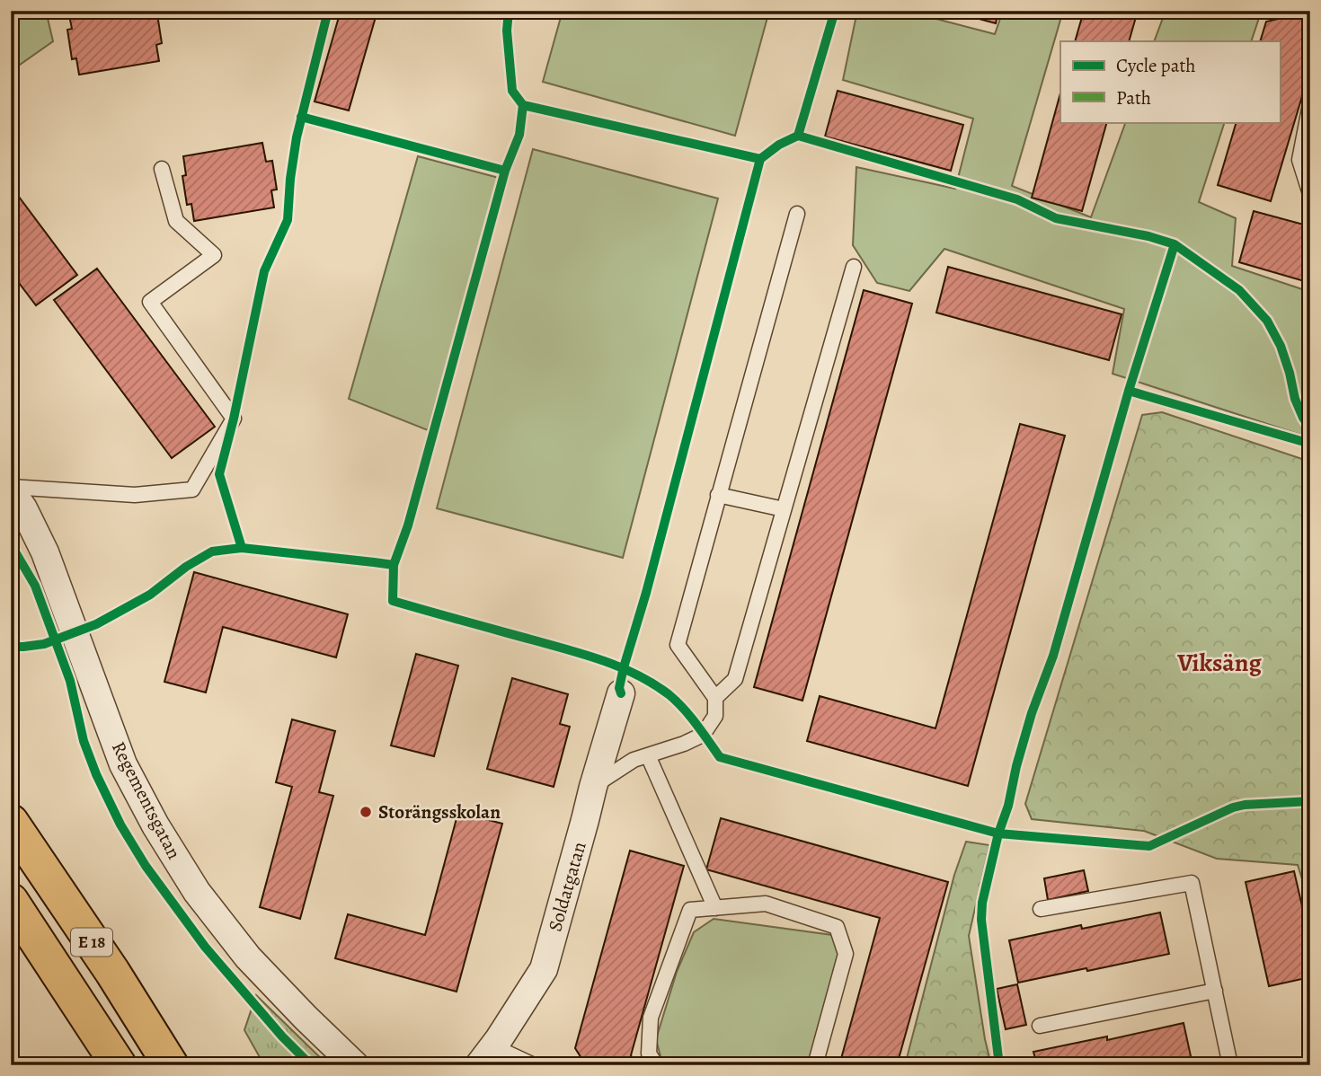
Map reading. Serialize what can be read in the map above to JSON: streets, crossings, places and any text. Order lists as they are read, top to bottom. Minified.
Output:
{"streets":{"highway":["E 18"],"street":["Regementsgatan","Soldatgatan"]},"districts":["Viksäng"],"places":["Storängsskolan"],"legend":["Cycle path","Path"]}
